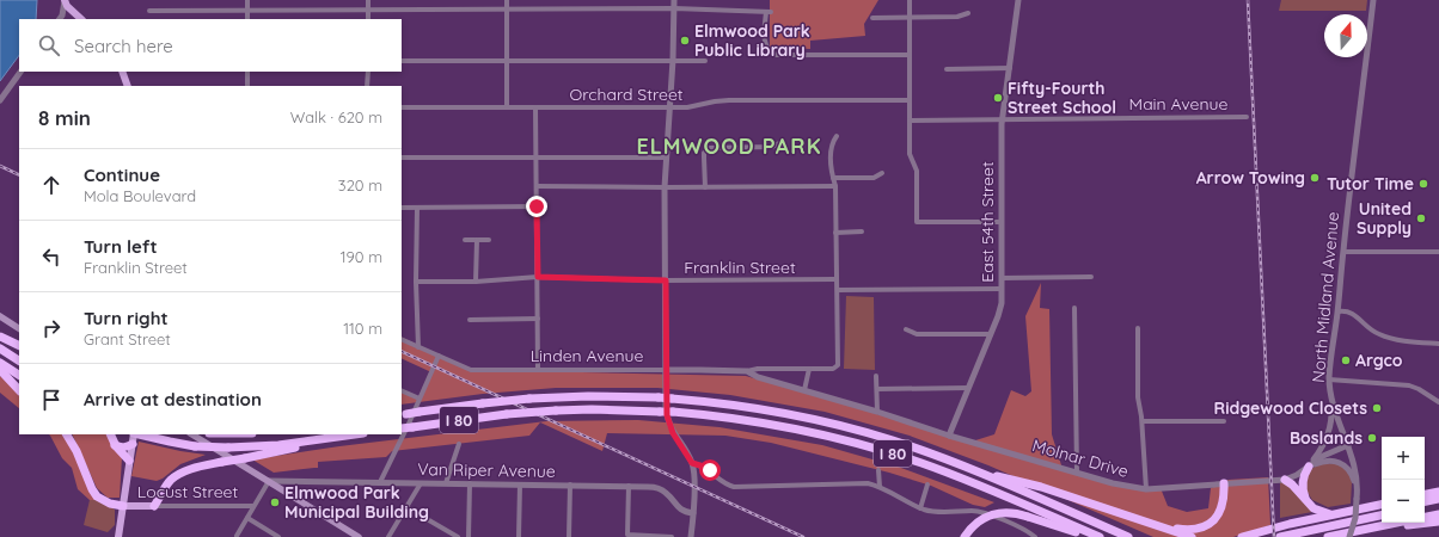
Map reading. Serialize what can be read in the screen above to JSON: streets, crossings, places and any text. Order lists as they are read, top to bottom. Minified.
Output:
{"streets":{"highway":["I 80"],"main road":["Locust Street"],"street":["Orchard Street","Main Avenue","East 54th Street","Franklin Street","North Midland Avenue","Linden Avenue","Molnar Drive","Van Riper Avenue"]},"crossings":[["Main Avenue","East 54th Street"],["East 54th Street","Molnar Drive"],["North Midland Avenue","Molnar Drive"],["Linden Avenue","Molnar Drive"]],"districts":["ELMWOOD PARK"],"places":["Elmwood Park Public Library","Fifty-Fourth Street School","Arrow Towing","Tutor Time","United Supply","Argco","Ridgewood Closets","Boslands","Elmwood Park Municipal Building"],"north":"top","page":{"search":"Search here","heading":["8 min","Walk · 620 m"],"list":[["Continue","Mola Boulevard","320 m"],["Turn left","Franklin Street","190 m"],["Turn right","Grant Street","110 m"],"Arrive at destination"],"map_buttons":["+","−"]}}
